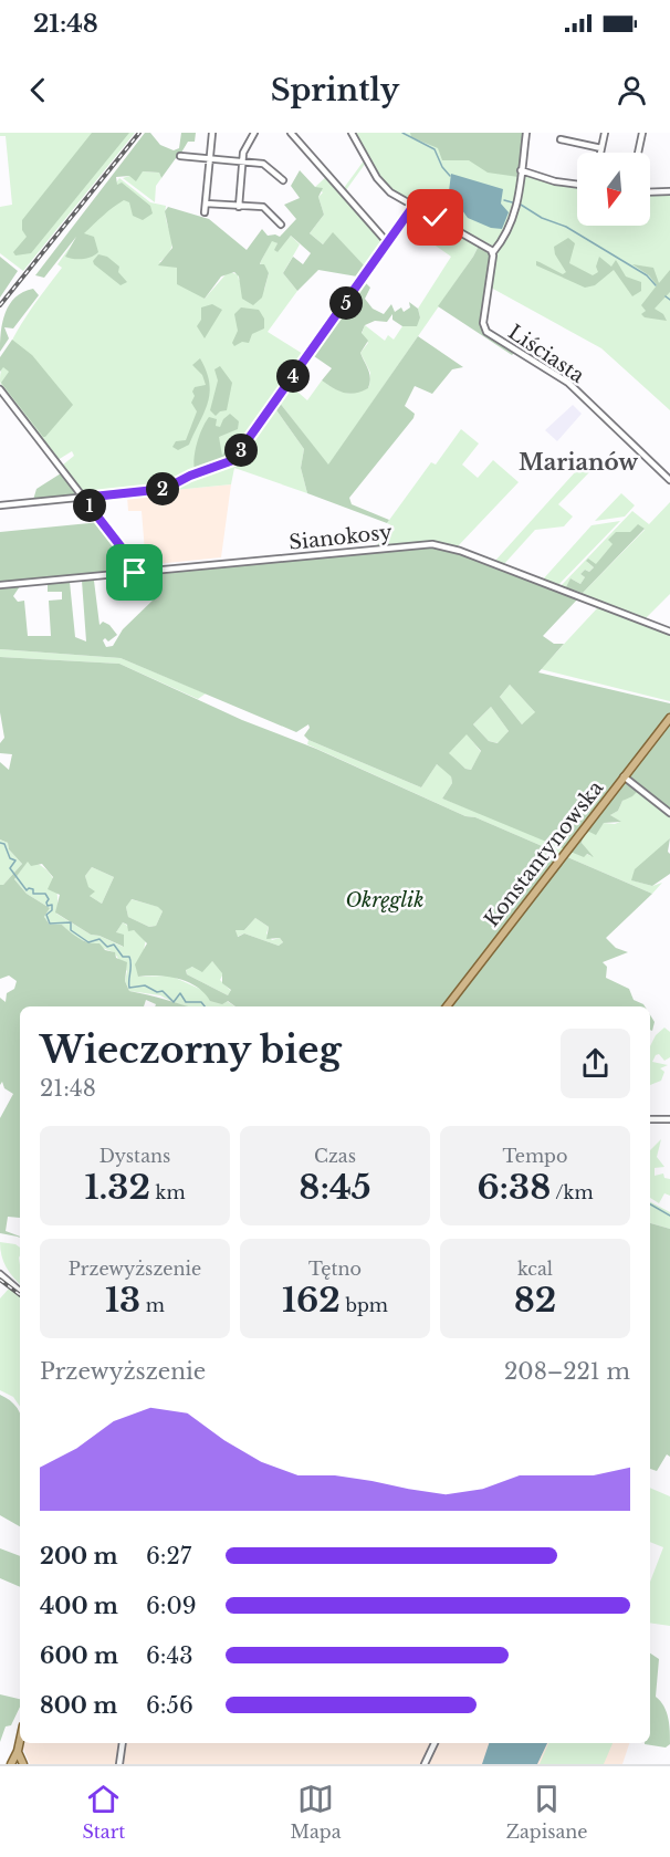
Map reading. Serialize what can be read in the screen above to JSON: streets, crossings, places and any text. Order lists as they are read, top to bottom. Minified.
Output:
{"streets":{"main road":["Konstantynowska"],"street":["Liściasta","Sianokosy"]},"districts":["Marianów"],"parks":["Okręglik"],"north":"bottom","page":{"status":"21:48","header":"Sprintly","pins":["5","4","3","2","1"],"heading":["Wieczorny bieg","21:48"],"stats":[["Dystans","1.32 km"],["Czas","8:45"],["Tempo","6:38 /km"],["Przewyższenie","13 m"],["Tętno","162 bpm"],["kcal","82"]],"chart":["Przewyższenie","208–221 m"],"list":[{"name":"200 m","note":"6:27"},{"name":"400 m","note":"6:09"},{"name":"600 m","note":"6:43"},{"name":"800 m","note":"6:56"}],"tabs":["Start","Mapa","Zapisane"]}}
